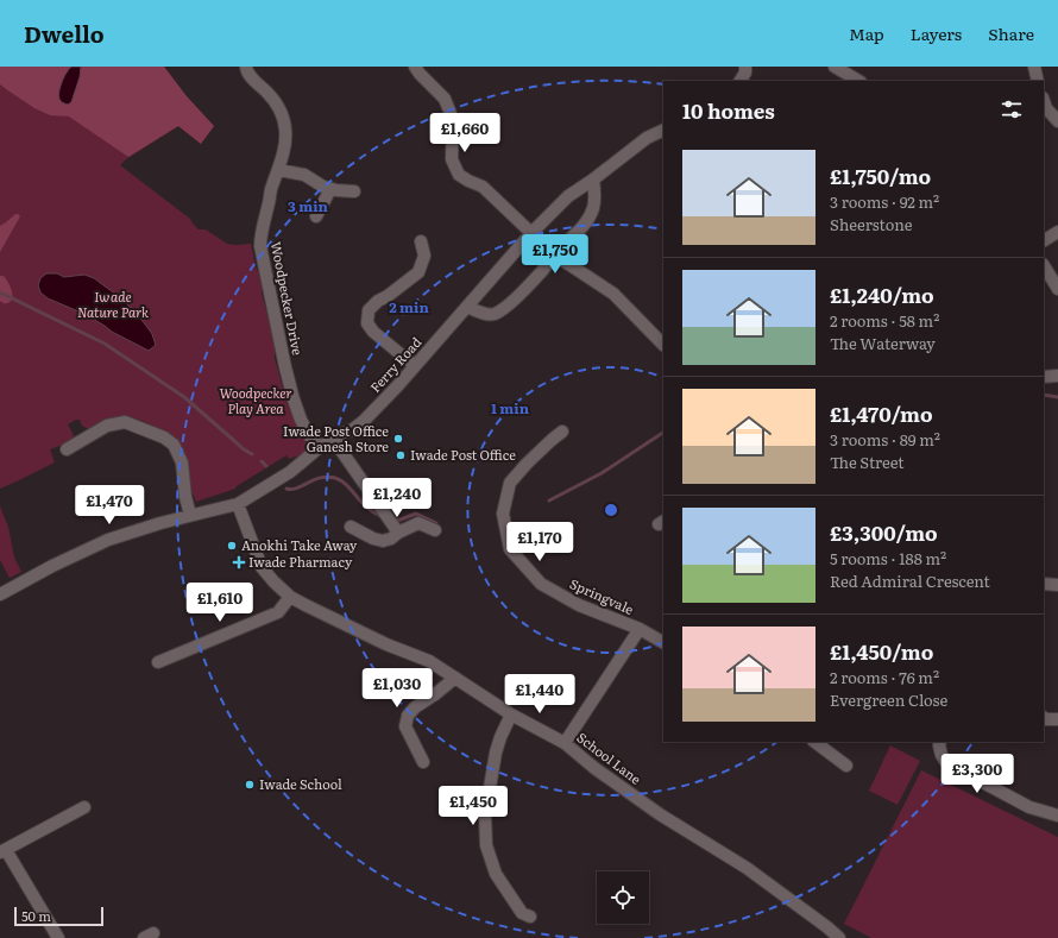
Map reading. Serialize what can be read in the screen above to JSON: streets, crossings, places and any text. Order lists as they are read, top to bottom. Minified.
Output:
{"streets":{"street":["Woodpecker Drive","Ferry Road","Springvale","School Lane"]},"crossings":[["Woodpecker Drive","Ferry Road"],["Ferry Road","School Lane"]],"parks":["Iwade Nature Park","Woodpecker Play Area"],"places":{"other":["Iwade Post Office Ganesh Store","Iwade Post Office","Anokhi Take Away","Iwade School"],"health":["Iwade Pharmacy"]},"scale_bar":"50 m","page":{"header":"Dwello","nav":["Map","Layers","Share"],"heading":"10 homes","price":["£1,660","£1,750","£1,240","£1,470","£1,170","£1,610","£1,030","£1,440","£3,300","£1,450"],"list":[{"name":"£1,750/mo","note":"3 rooms · 92 m² · Sheerstone"},{"name":"£1,240/mo","note":"2 rooms · 58 m² · The Waterway"},{"name":"£1,470/mo","note":"3 rooms · 89 m² · The Street"},{"name":"£3,300/mo","note":"5 rooms · 188 m² · Red Admiral Crescent"},{"name":"£1,450/mo","note":"2 rooms · 76 m² · Evergreen Close"}],"scale":"50 m"},"rings":["3 min","2 min","1 min"]}
